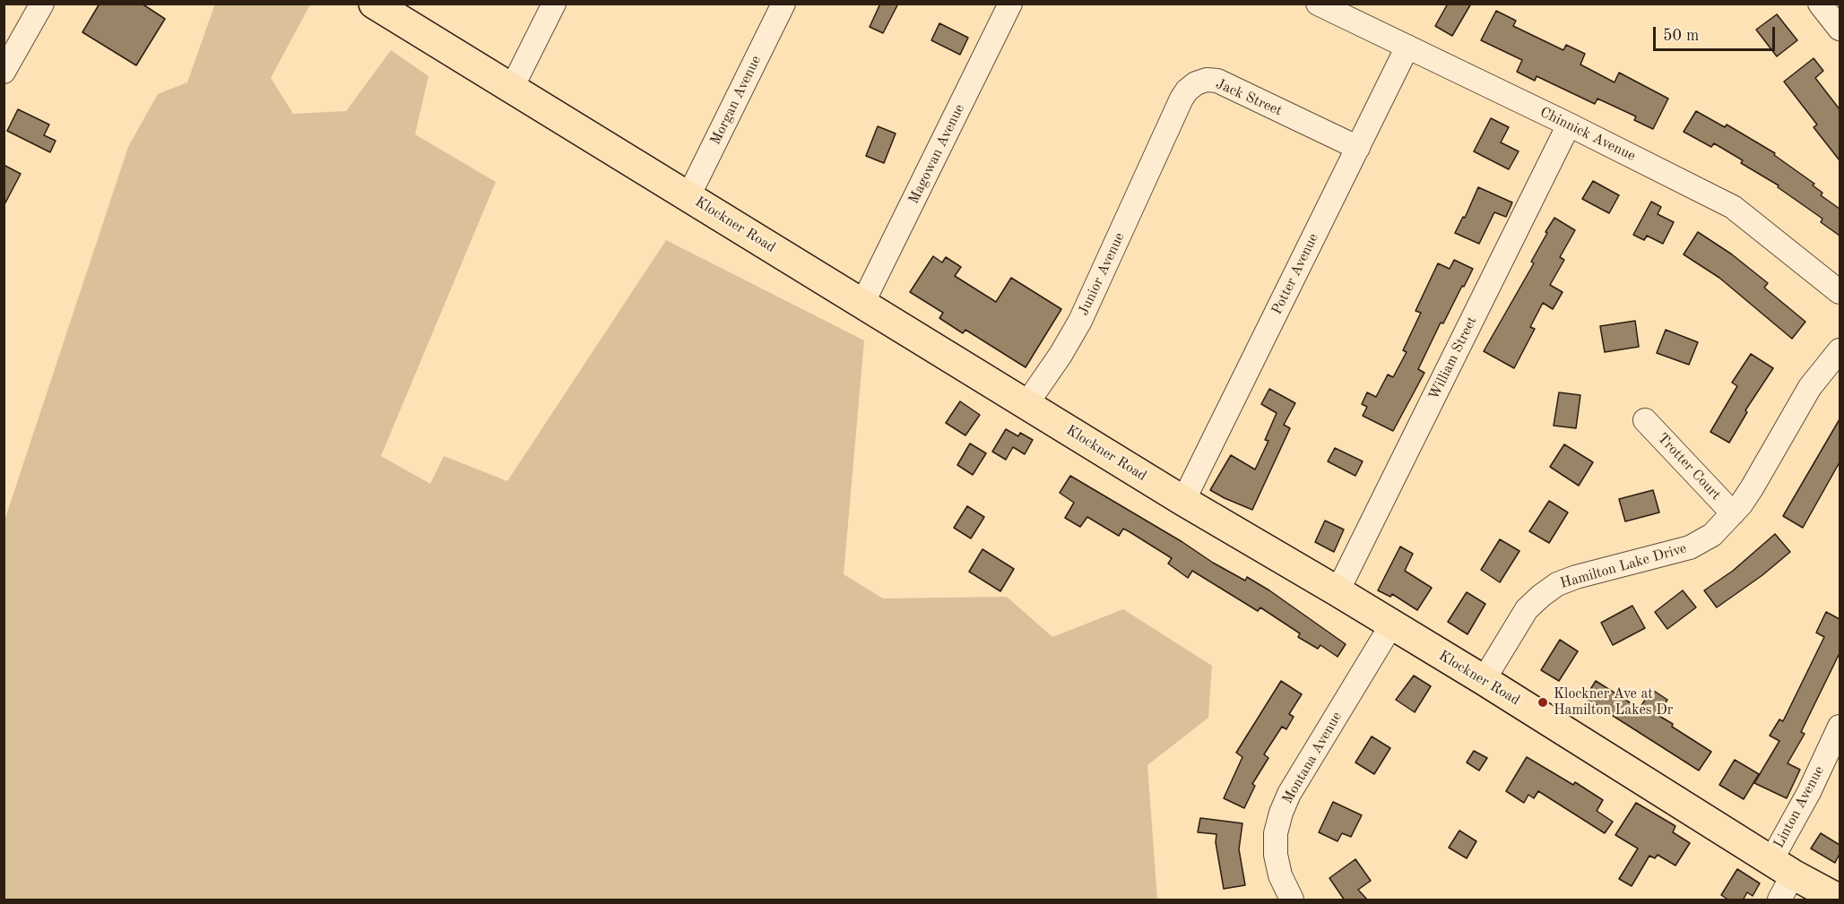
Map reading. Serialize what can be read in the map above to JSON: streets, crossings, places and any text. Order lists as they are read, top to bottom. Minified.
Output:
{"streets":{"main road":["Klockner Road"],"street":["Jack Street","Morgan Avenue","Chinnick Avenue","Magowan Avenue","Junior Avenue","Potter Avenue","William Street","Trotter Court","Hamilton Lake Drive","Montana Avenue","Linton Avenue"]},"crossings":[["Jack Street","Junior Avenue"],["Jack Street","Potter Avenue"],["Morgan Avenue","Klockner Road"],["Chinnick Avenue","Potter Avenue"],["Chinnick Avenue","William Street"],["Magowan Avenue","Klockner Road"],["Klockner Road","Junior Avenue"],["Klockner Road","Potter Avenue"],["Klockner Road","William Street"],["Klockner Road","Hamilton Lake Drive"],["Klockner Road","Montana Avenue"],["Klockner Road","Linton Avenue"],["Trotter Court","Hamilton Lake Drive"]],"places":["Klockner Ave at Hamilton Lakes Dr"],"scale_bar":"50 m"}
